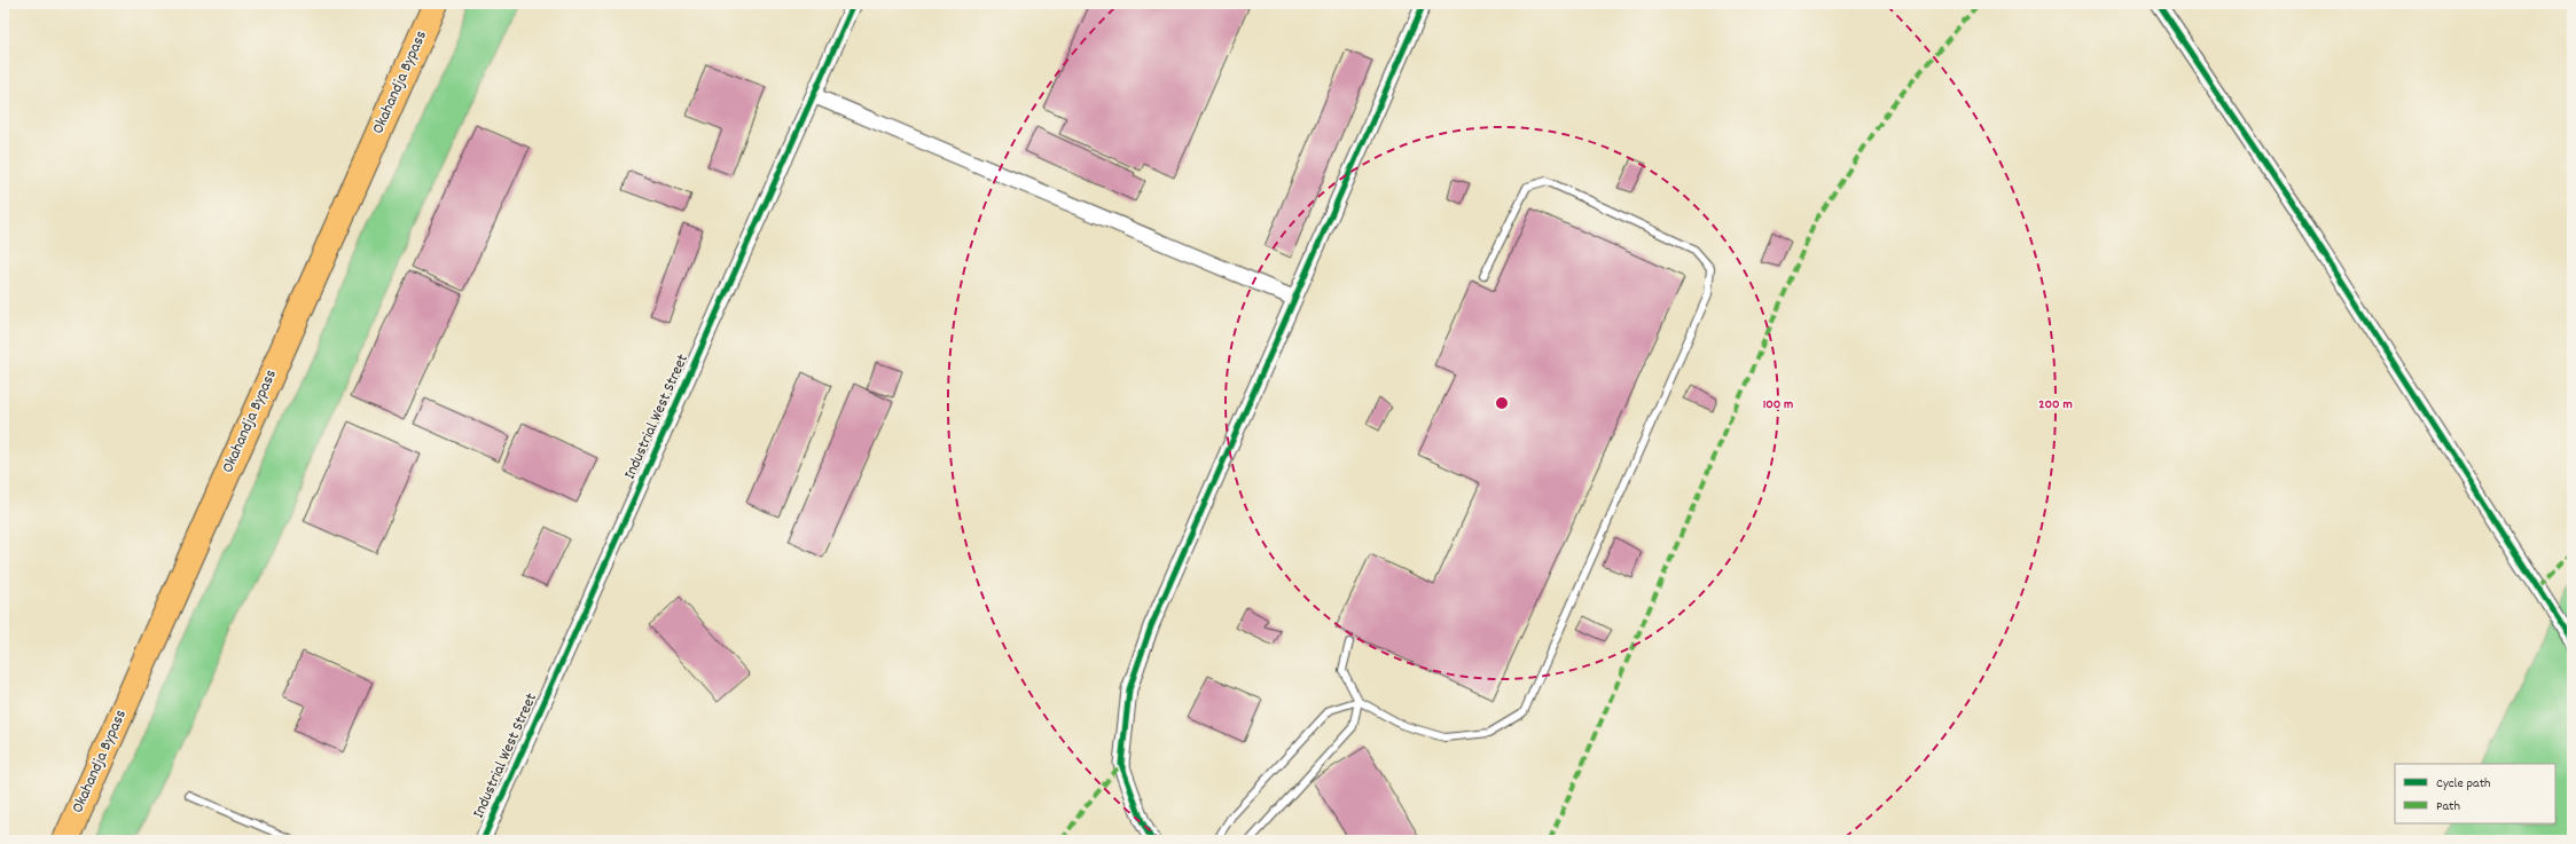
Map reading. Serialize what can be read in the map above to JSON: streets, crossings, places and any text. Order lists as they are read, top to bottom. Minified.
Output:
{"streets":{"highway":["Okahandja Bypass"],"street":["Industrial West Street"]},"legend":["Cycle path","Path"],"rings":["100 m","200 m"]}
